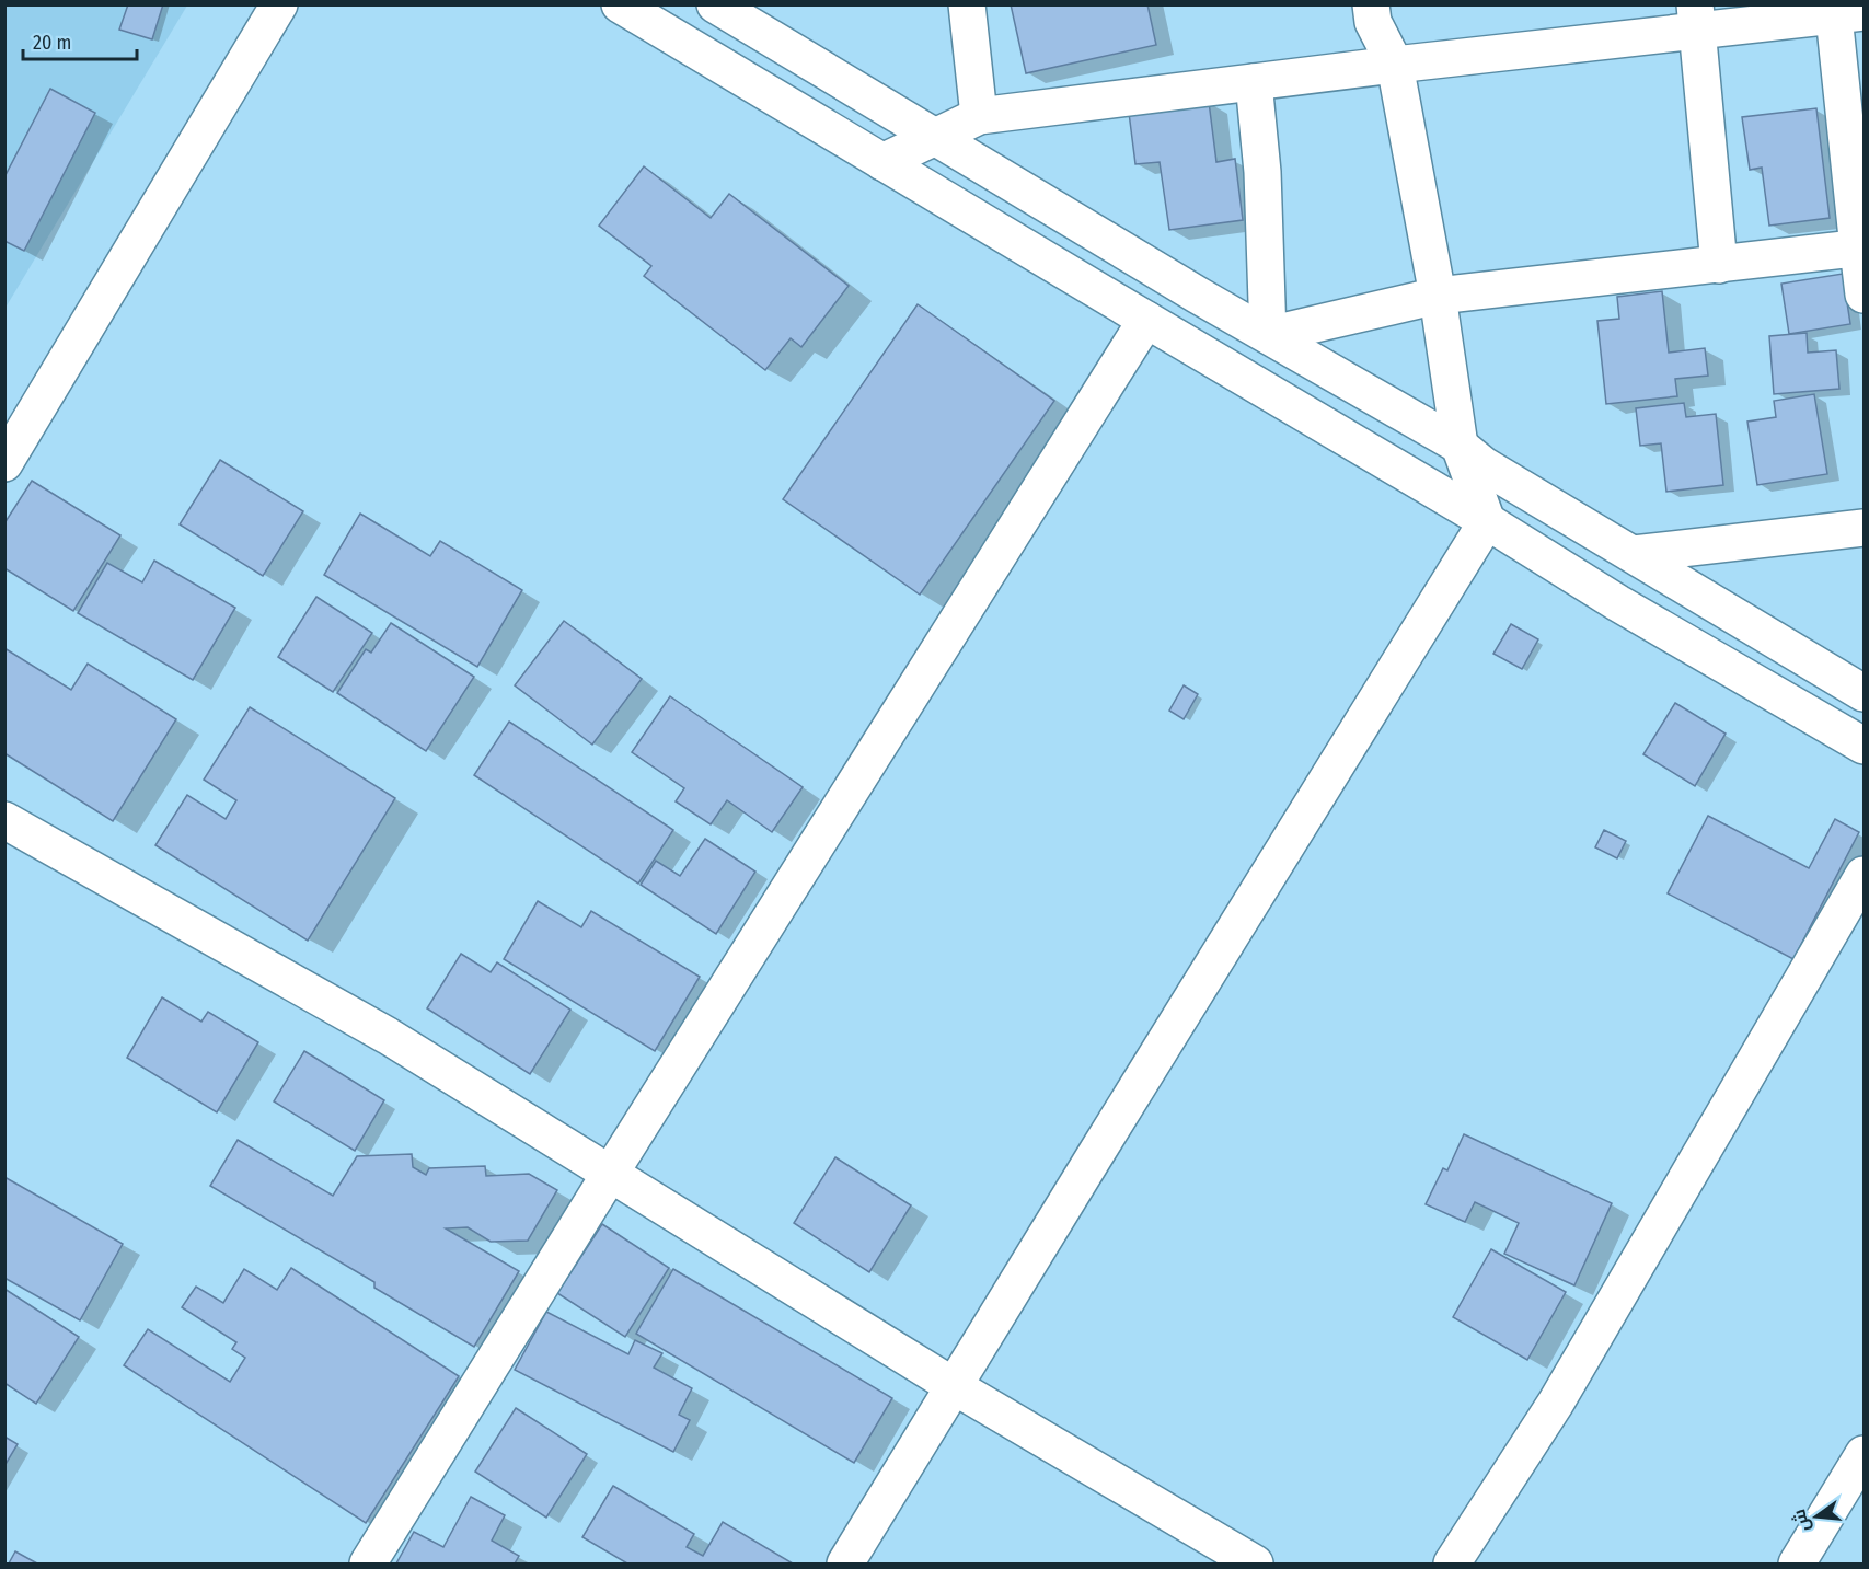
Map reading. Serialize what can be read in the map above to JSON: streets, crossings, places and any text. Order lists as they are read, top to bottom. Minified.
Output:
{"scale_bar":"20 m","north":"left"}
